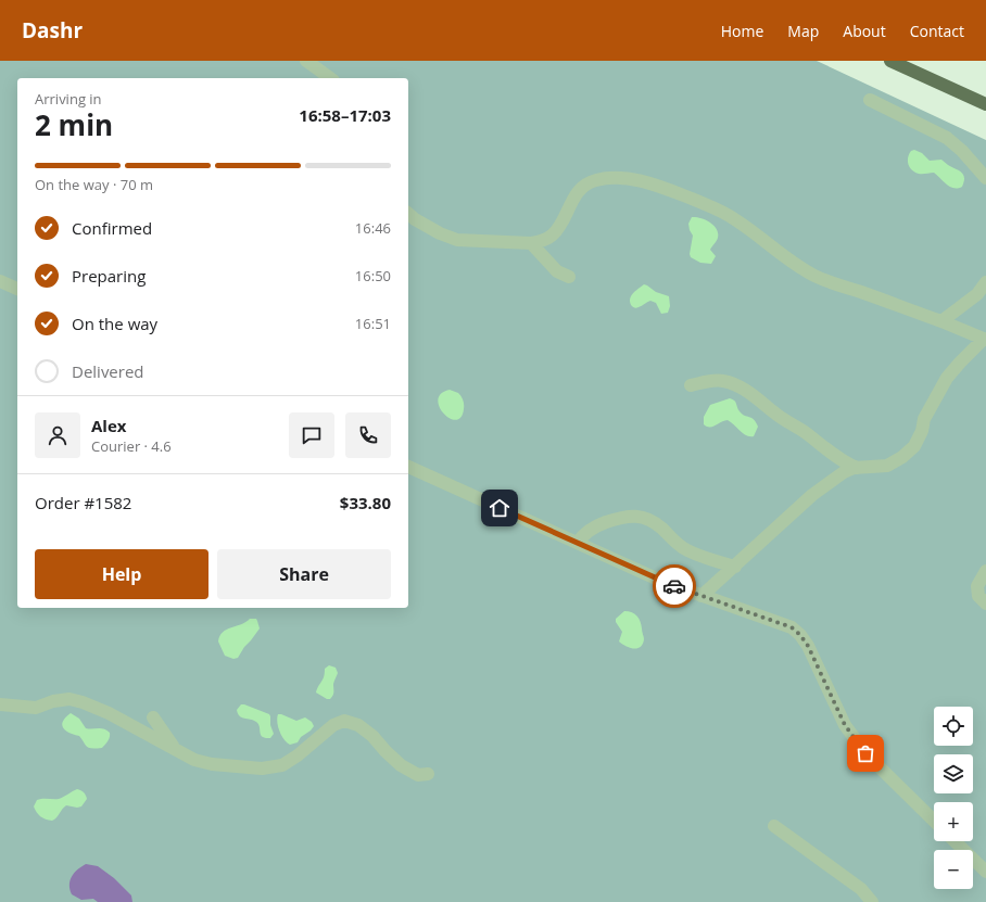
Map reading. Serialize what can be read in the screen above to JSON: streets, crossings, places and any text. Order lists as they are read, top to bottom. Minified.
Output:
{"page":{"header":"Dashr","nav":["Home","Map","About","Contact"],"heading":["2 min","Arriving in","16:58–17:03"],"panel":["Alex","Courier · 4.6","Order #1582","$33.80"],"bar":"On the way · 70 m","list":[["Confirmed","16:46"],["Preparing","16:50"],["On the way","16:51"],"Delivered"],"buttons":["Help","Share"],"map_buttons":["+","−"]}}
